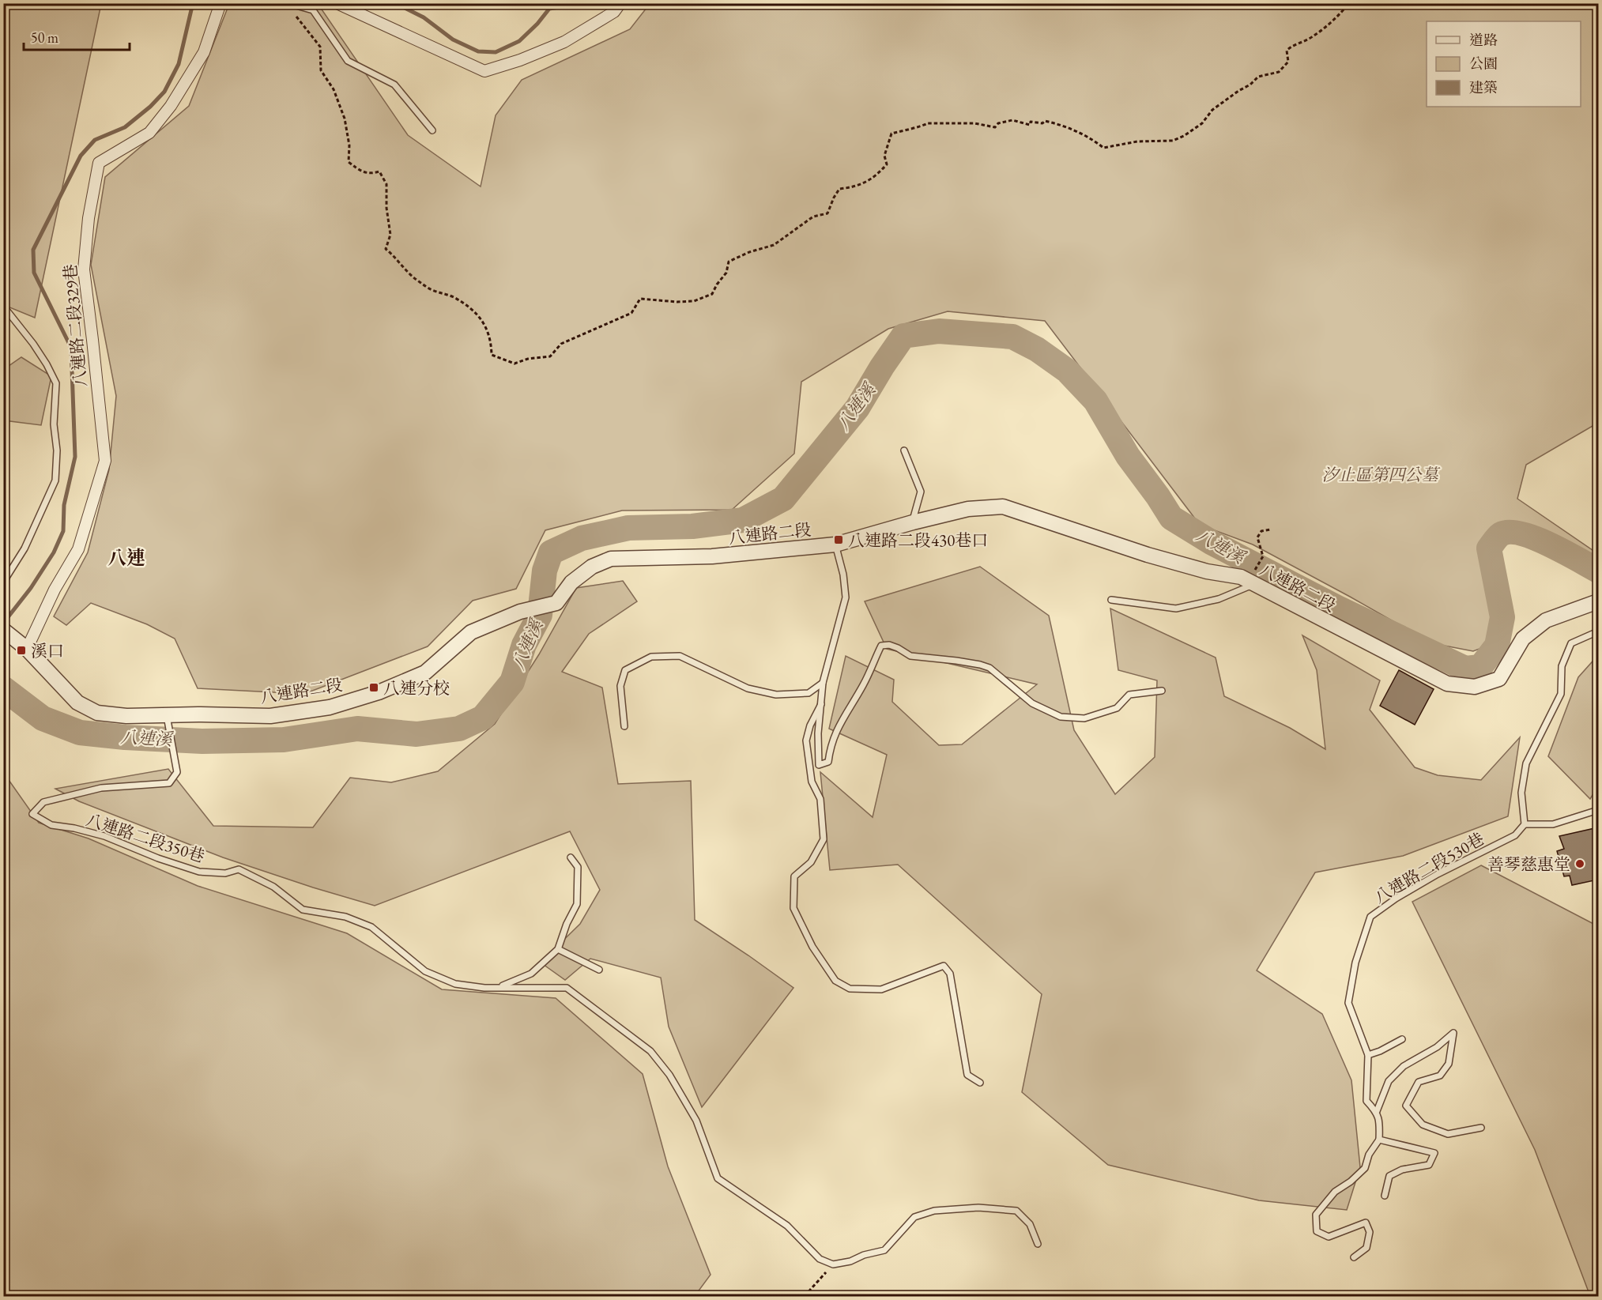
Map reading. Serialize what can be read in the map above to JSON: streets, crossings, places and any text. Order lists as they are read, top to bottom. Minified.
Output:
{"streets":{"street":["八連路二段329巷","八連路二段"],"lane":["八連路二段350巷","八連路二段530巷"]},"crossings":[["八連路二段329巷","八連路二段"],["八連路二段","八連路二段350巷"]],"districts":["八連"],"water":["八連溪"],"parks":["汐止區第四公墓"],"places":{"transit":["八連路二段430巷口","溪口","八連分校"],"other":["善琴慈惠堂"]},"legend":["道路","公園","建築"],"scale_bar":"50 m"}
